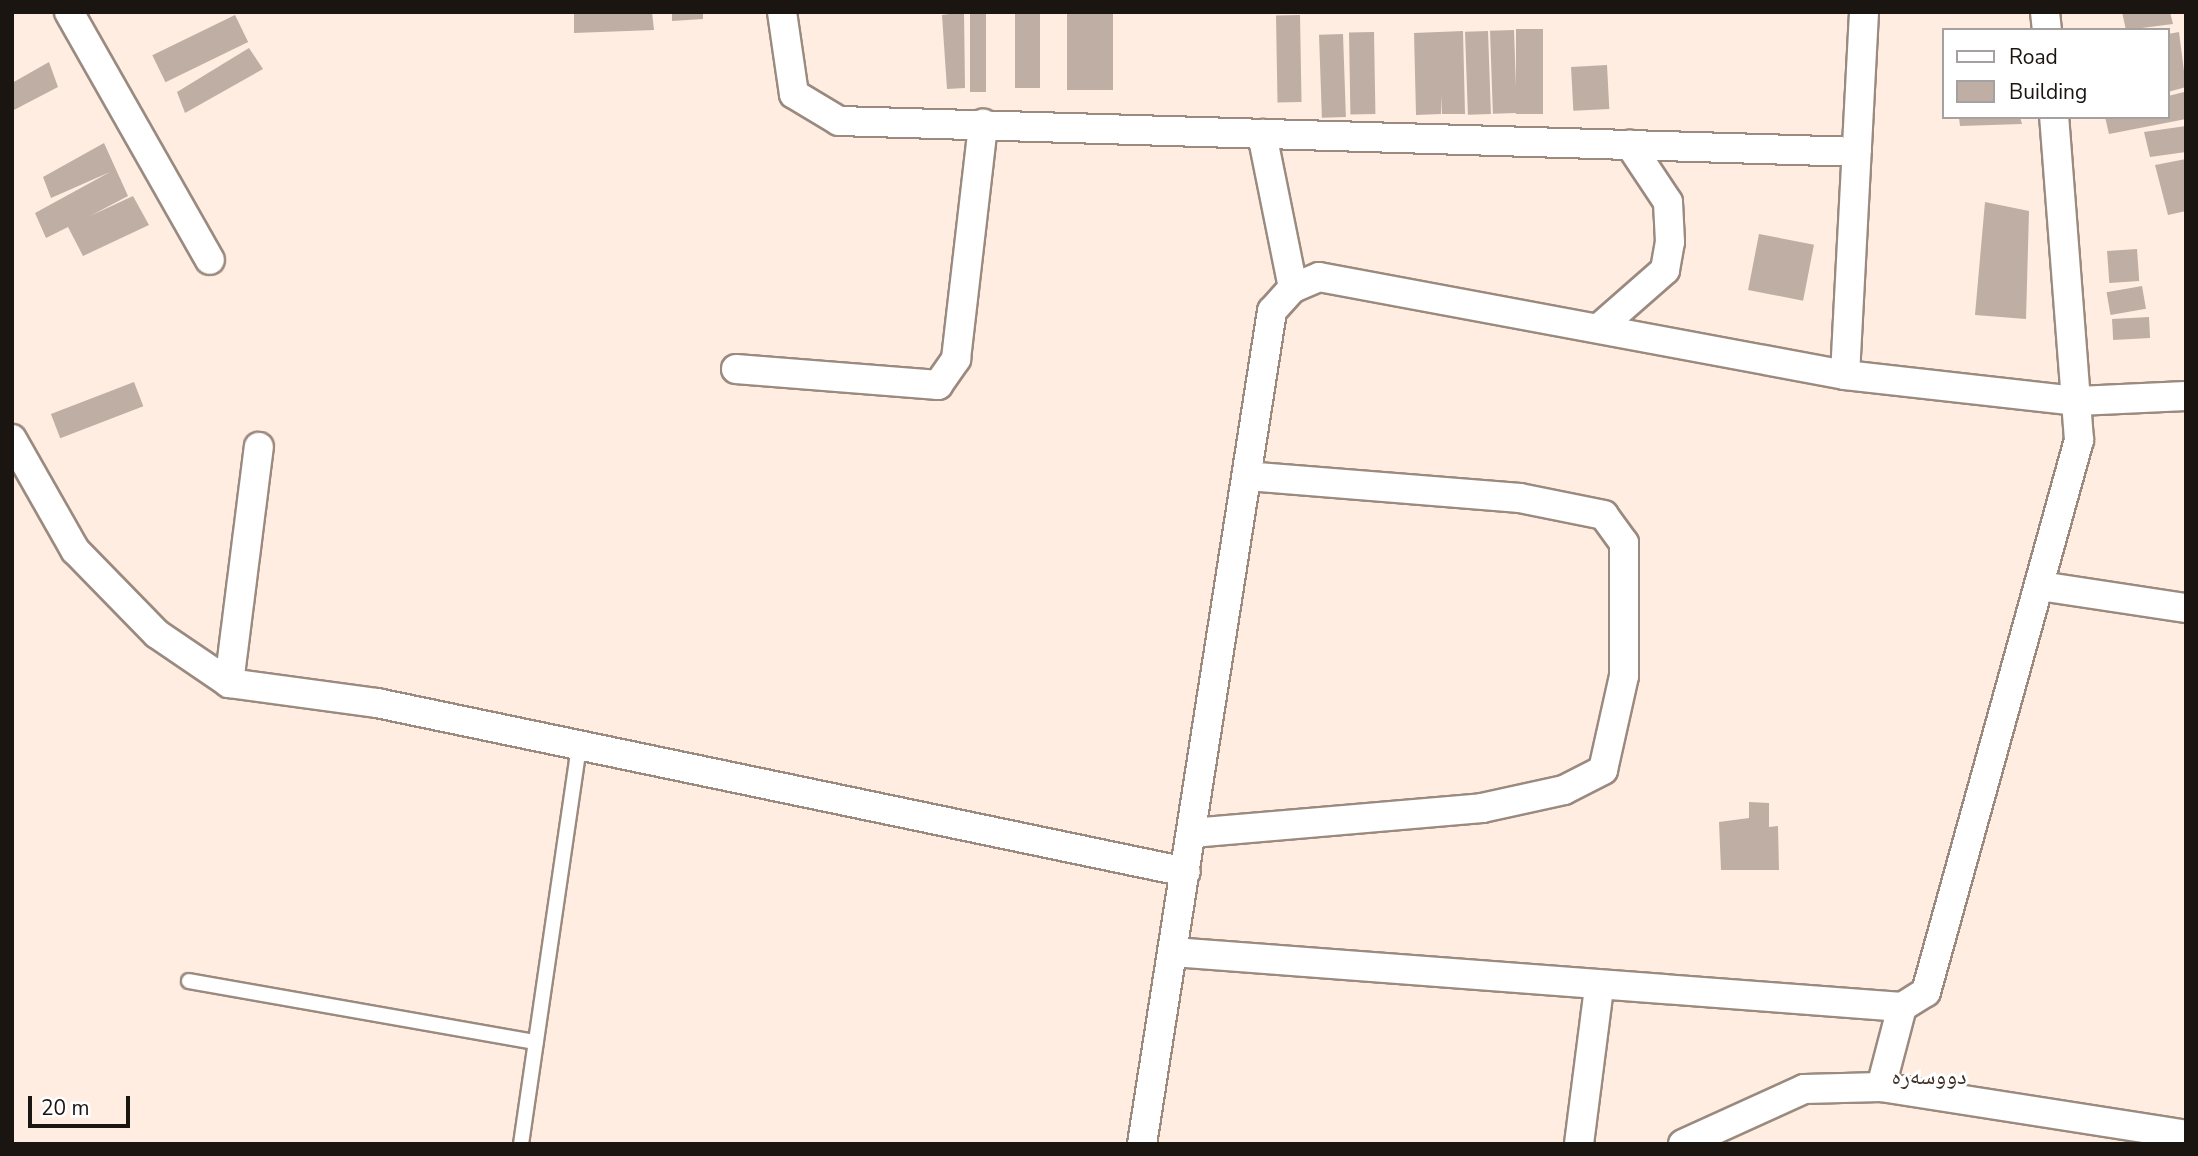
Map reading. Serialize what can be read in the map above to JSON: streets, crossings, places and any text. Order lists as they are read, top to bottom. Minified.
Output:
{"districts":["دووسەرە"],"legend":["Road","Building"],"scale_bar":"20 m"}
